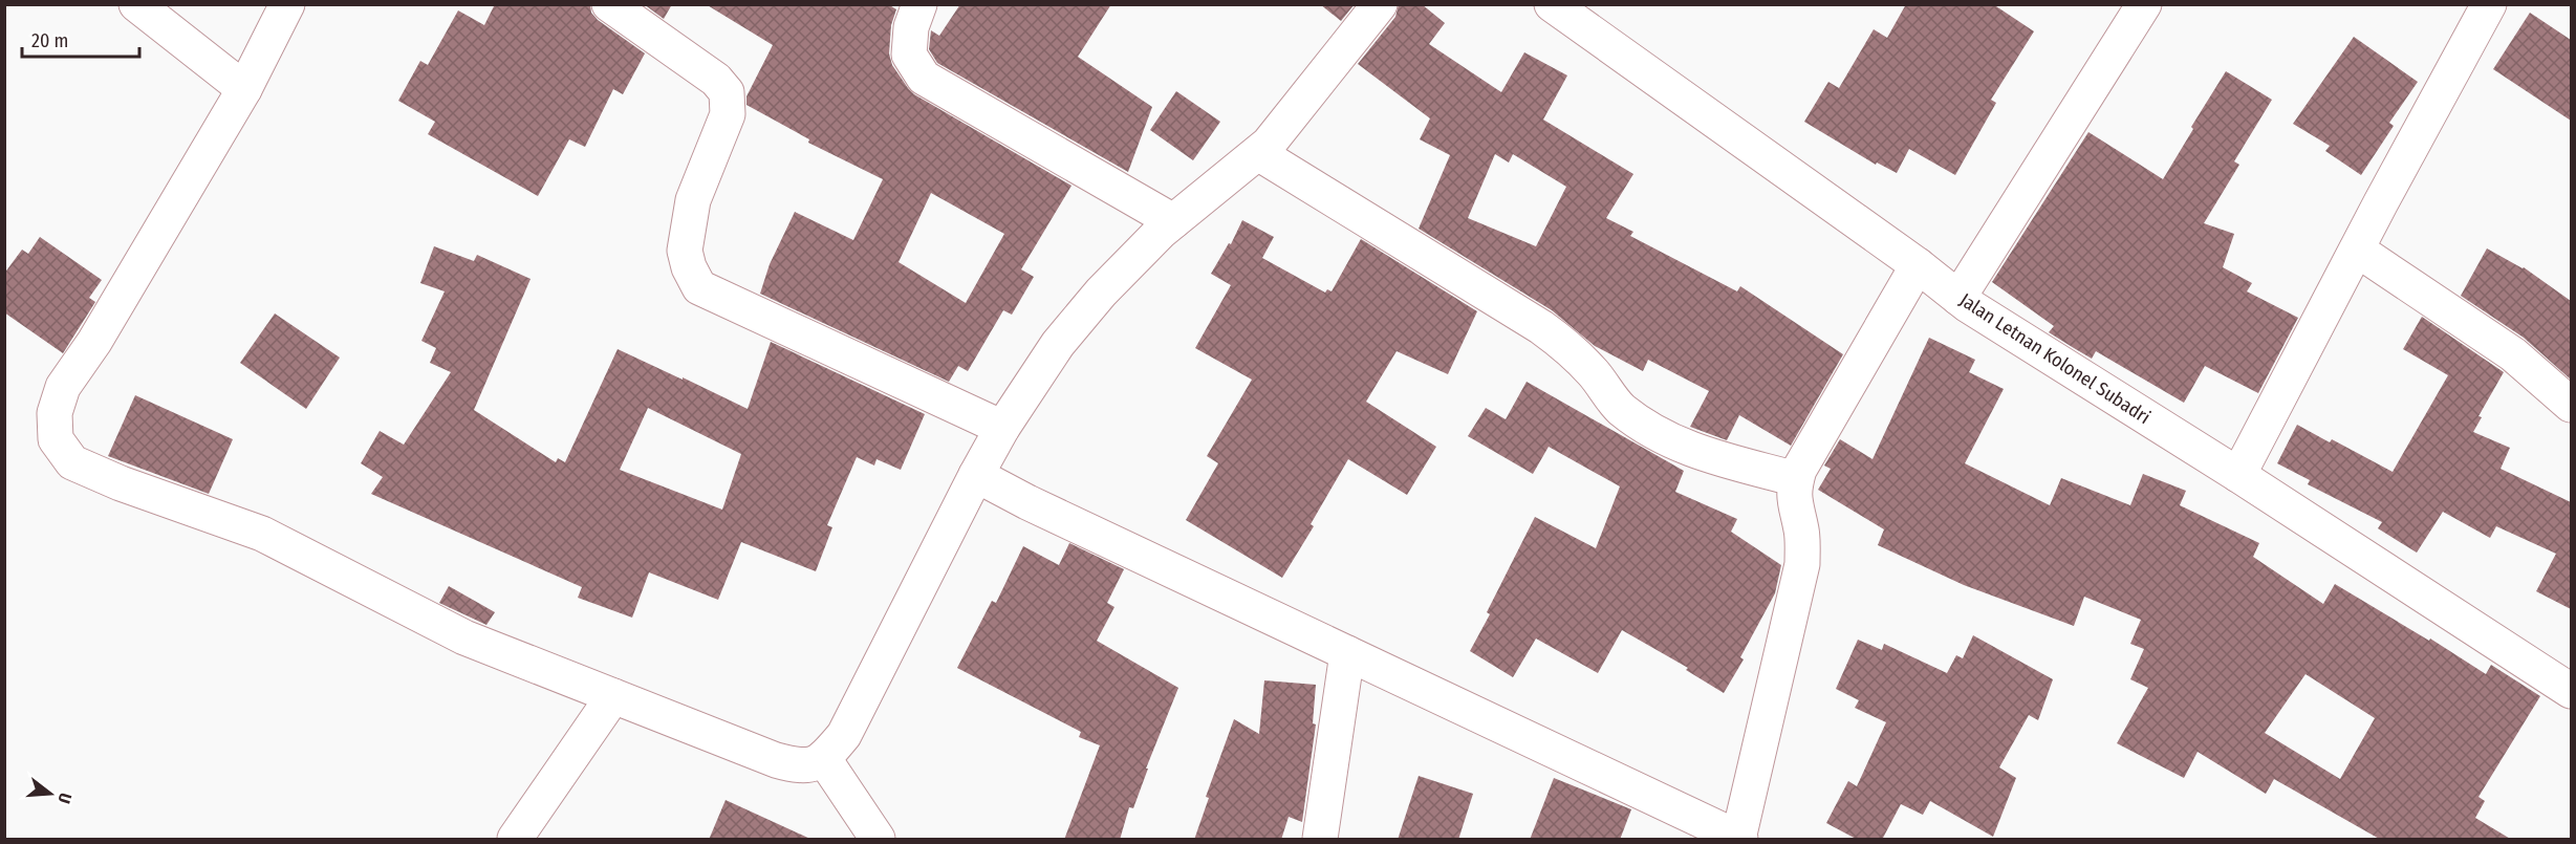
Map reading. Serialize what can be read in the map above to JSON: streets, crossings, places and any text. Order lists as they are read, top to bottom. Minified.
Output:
{"streets":{"street":["Jalan Letnan Kolonel Subadri"]},"scale_bar":"20 m","north":"right"}
